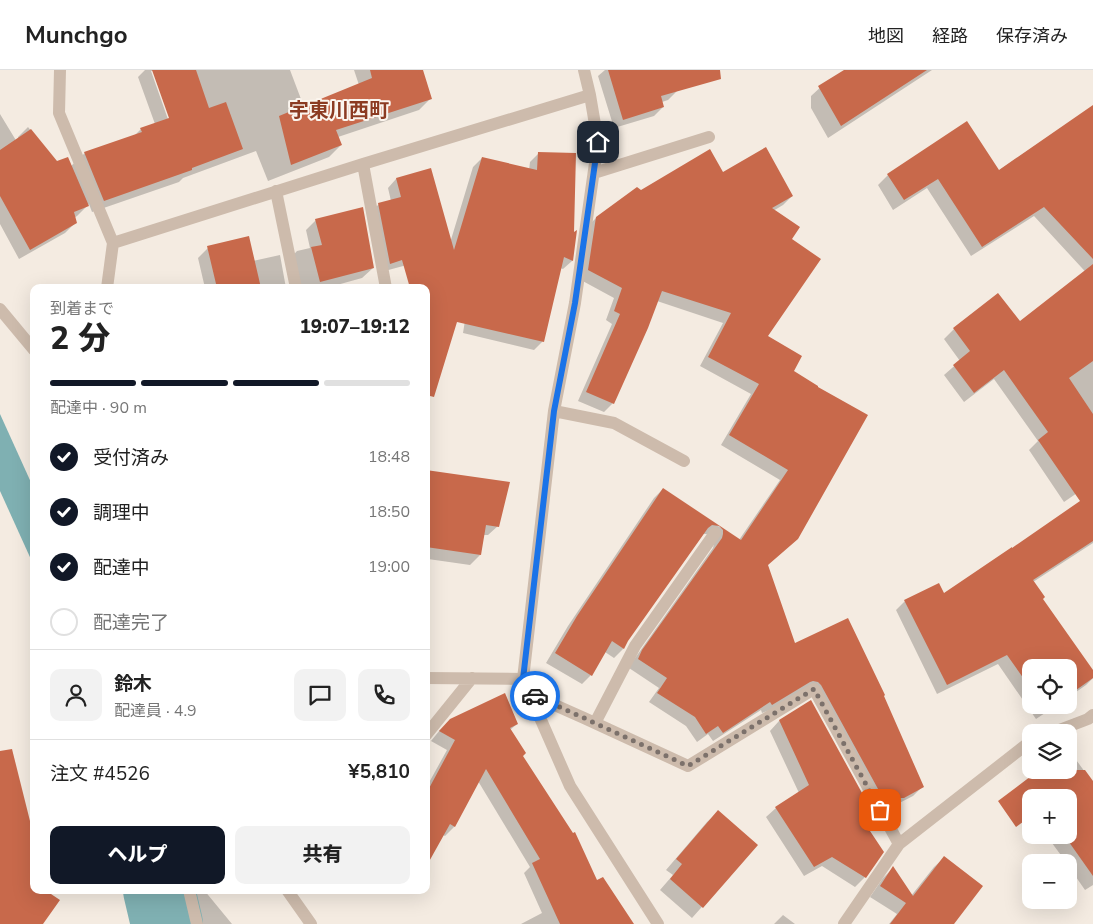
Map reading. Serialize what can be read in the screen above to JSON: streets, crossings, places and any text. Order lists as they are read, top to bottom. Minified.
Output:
{"districts":["宇東川西町"],"page":{"header":"Munchgo","nav":["地図","経路","保存済み"],"heading":["2 分","到着まで","19:07–19:12"],"panel":["鈴木","配達員 · 4.9","注文 #4526","¥5,810"],"bar":"配達中 · 90 m","list":[["受付済み","18:48"],["調理中","18:50"],["配達中","19:00"],"配達完了"],"map_buttons":["+","−"],"buttons":["ヘルプ","共有"]}}
